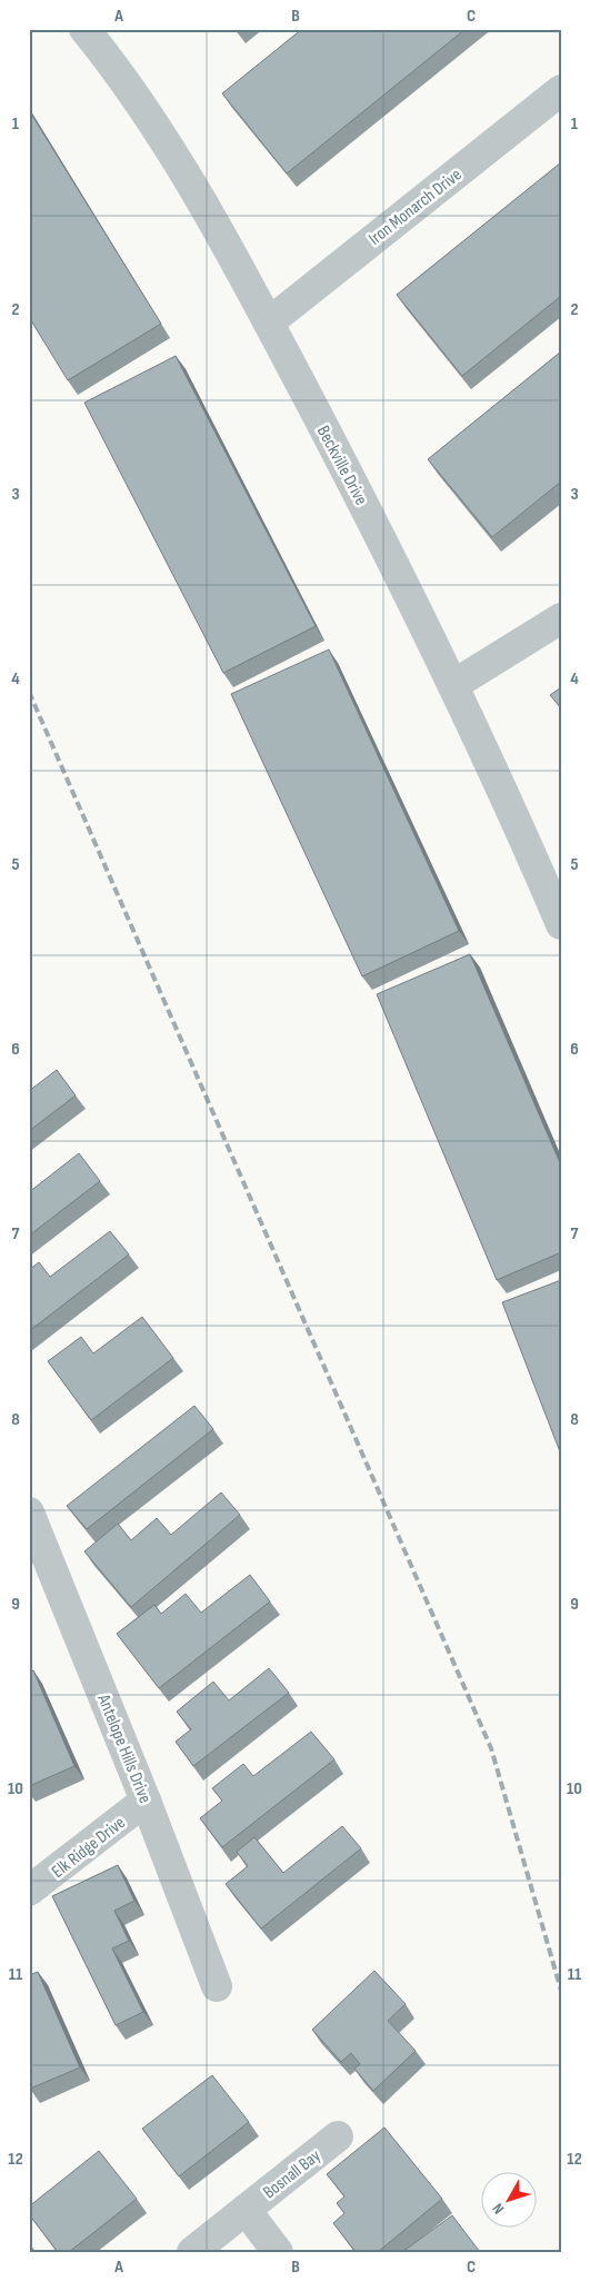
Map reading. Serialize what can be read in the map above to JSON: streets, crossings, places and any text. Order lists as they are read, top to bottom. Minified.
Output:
{"streets":{"street":["Iron Monarch Drive","Beckville Drive","Antelope Hills Drive","Elk Ridge Drive","Bosnall Bay"]},"crossings":[["Iron Monarch Drive","Beckville Drive"],["Antelope Hills Drive","Elk Ridge Drive"]],"north":"bottom left","grid":{"columns":["A","B","C"],"rows":["1","2","3","4","5","6","7","8","9","10","11","12"]}}
